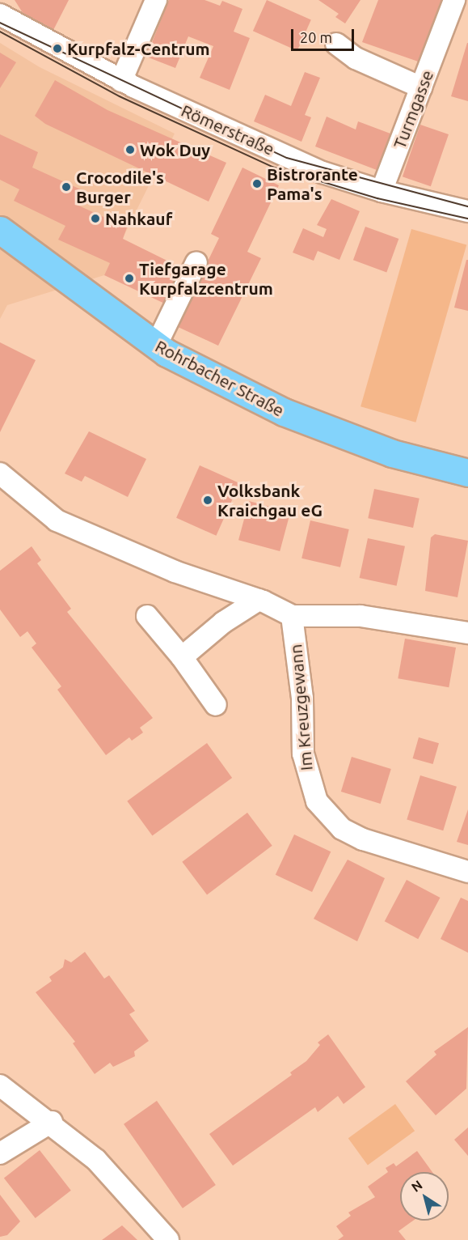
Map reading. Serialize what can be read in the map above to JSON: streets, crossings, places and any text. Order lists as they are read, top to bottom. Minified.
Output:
{"streets":{"main road":["Rohrbacher Straße"],"street":["Turmgasse","Römerstraße","Im Kreuzgewann"]},"crossings":[["Turmgasse","Römerstraße"]],"places":["Kurpfalz-Centrum","Wok Duy","Bistrorante Pama's","Crocodile's Burger","Nahkauf","Tiefgarage Kurpfalzcentrum","Volksbank Kraichgau eG"],"scale_bar":"20 m","north":"top left"}
